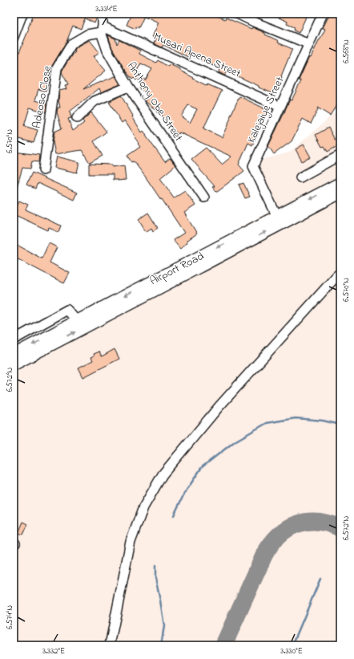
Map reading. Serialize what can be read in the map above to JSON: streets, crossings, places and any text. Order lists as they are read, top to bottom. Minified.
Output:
{"streets":{"main road":["Airport Road"],"street":["Musari Apena Street","Adeoso Close","Anthony Obe Street","Kalejaiye Street"]},"crossings":[["Musari Apena Street","Adeoso Close"],["Musari Apena Street","Anthony Obe Street"],["Musari Apena Street","Kalejaiye Street"],["Adeoso Close","Anthony Obe Street"],["Kalejaiye Street","Airport Road"]],"coordinates":["3.334°E","6.568°N","6.570°N","6.572°N","6.574°N","3.332°E","3.330°E"]}
